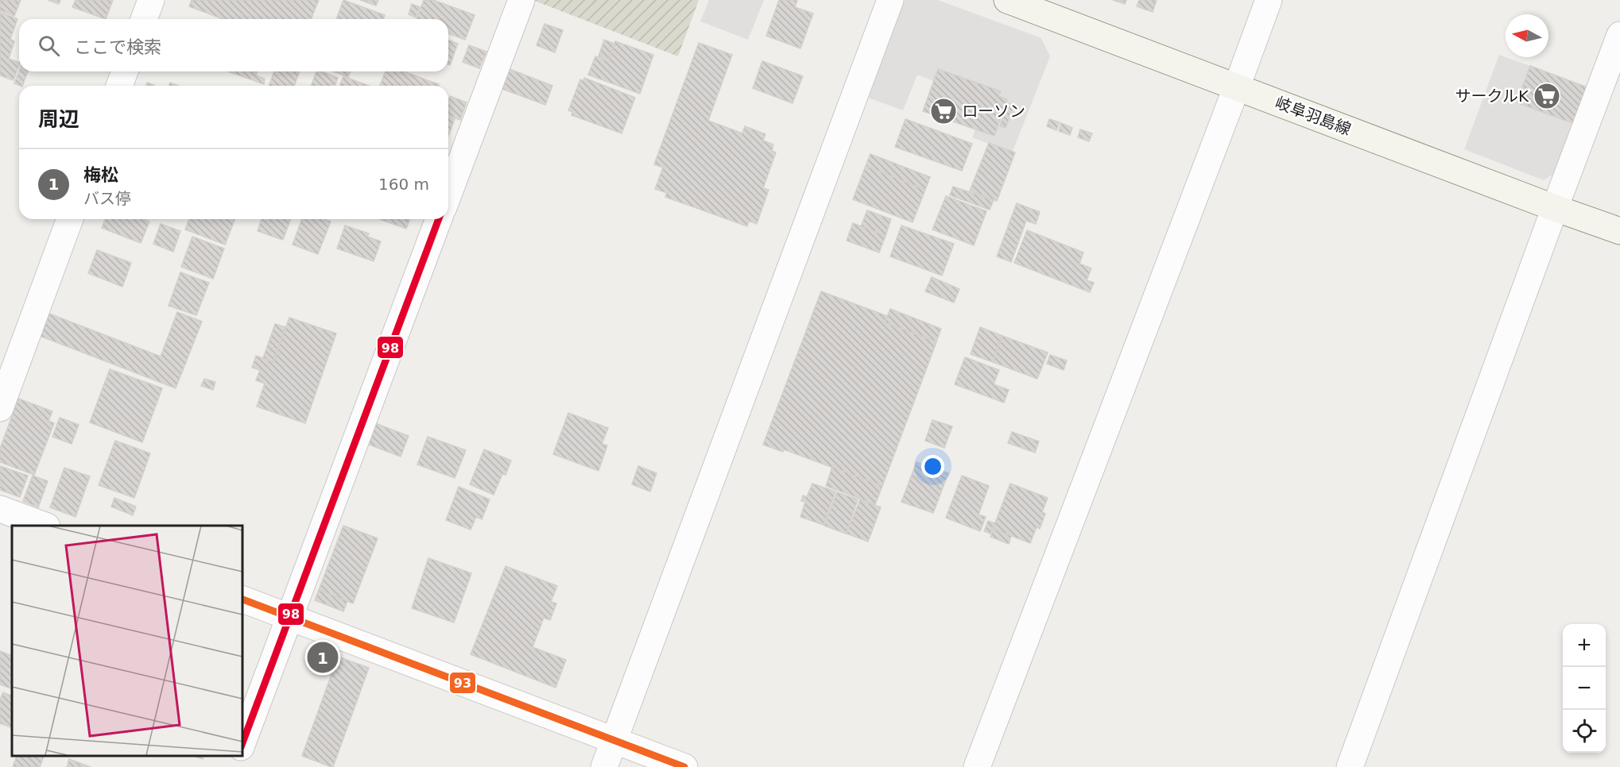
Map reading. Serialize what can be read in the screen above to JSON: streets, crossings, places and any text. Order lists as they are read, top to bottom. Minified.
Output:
{"streets":{"main road":["岐阜羽島線"]},"places":{"supermarket":["サークルK","ローソン"]},"lines":["transit line 98","transit line 93"],"north":"left","page":{"search":"ここで検索","heading":"周辺","list":[{"mark":"1","name":"梅松","note":"バス停","value":"160 m"}],"map_buttons":["+","−"],"pins":"1"}}
